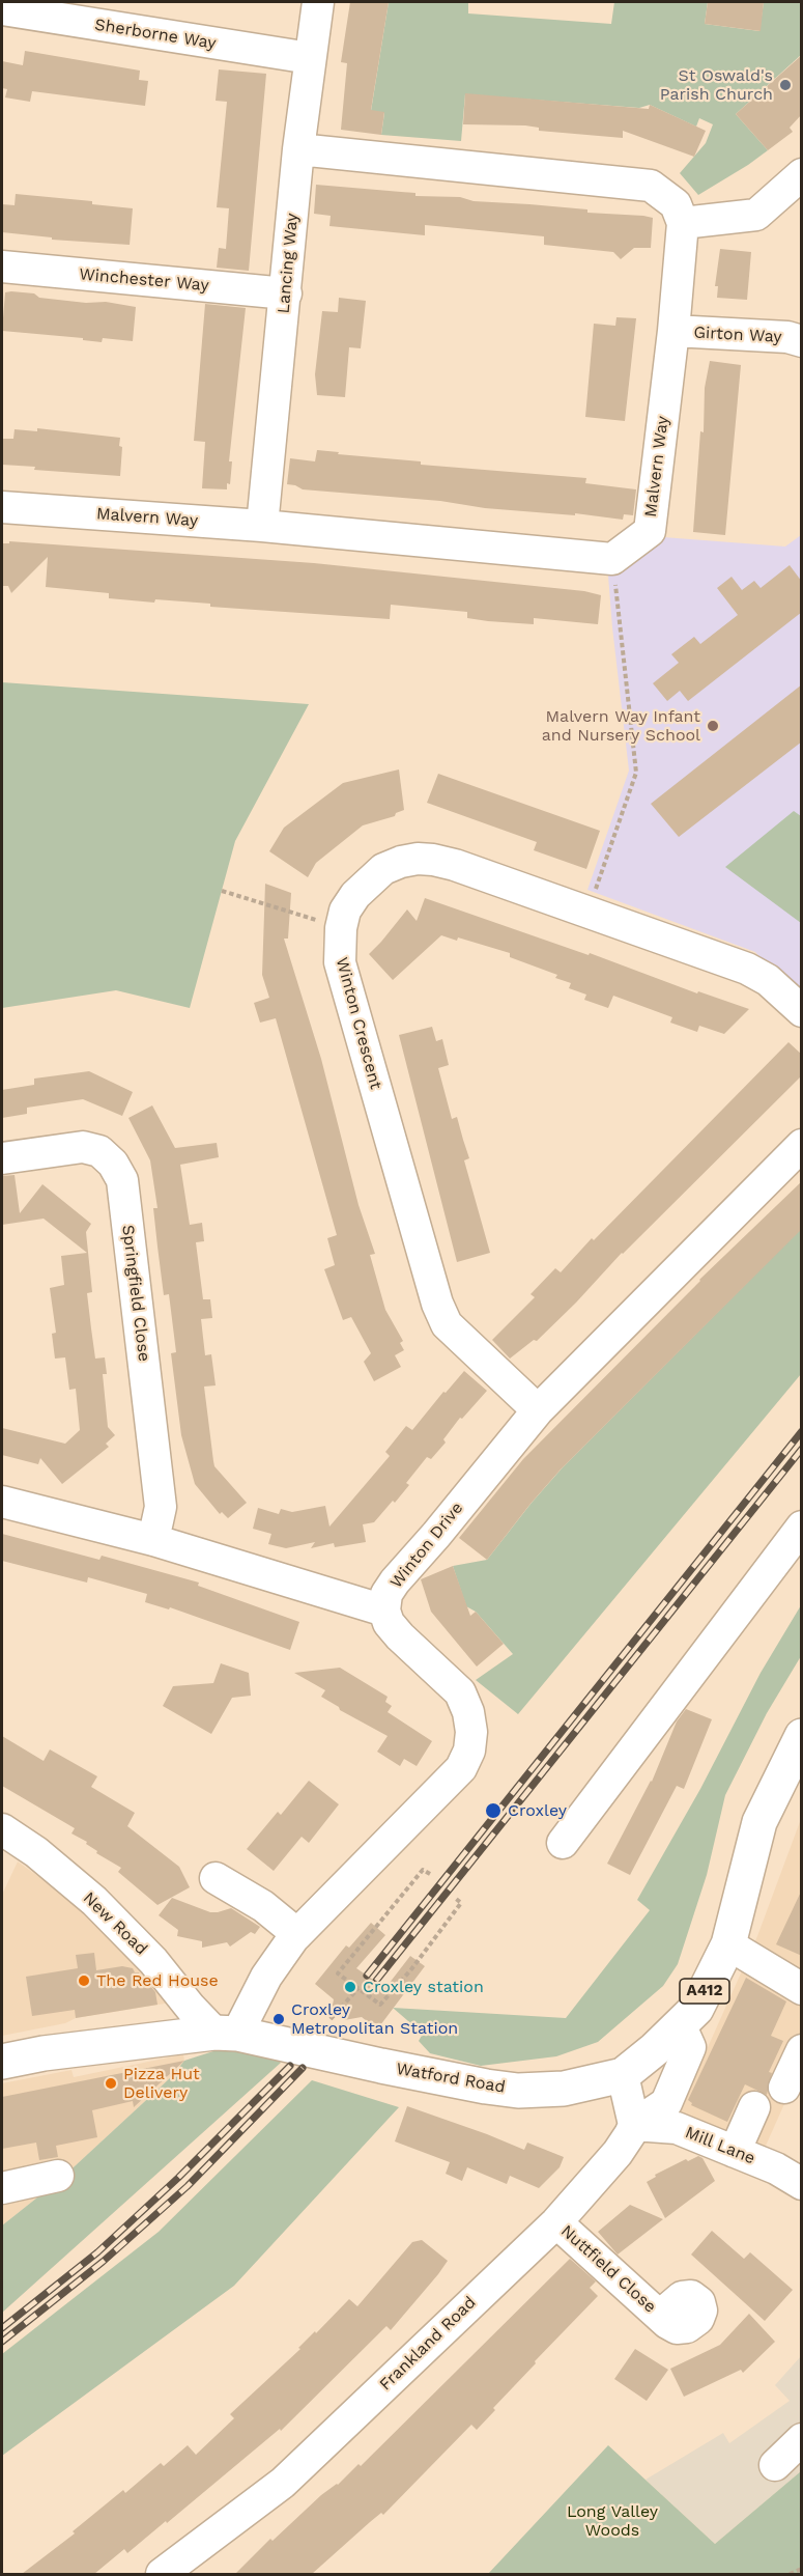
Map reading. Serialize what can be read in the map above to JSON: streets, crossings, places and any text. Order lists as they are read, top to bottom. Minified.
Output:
{"streets":{"main road":["A412","Watford Road"],"street":["Sherborne Way","Lancing Way","Winchester Way","Girton Way","Malvern Way","Winton Crescent","Springfield Close","Winton Drive","New Road","Mill Lane","Nuttfield Close","Frankland Road"]},"crossings":[["Sherborne Way","Lancing Way"],["Lancing Way","Winchester Way"],["Lancing Way","Malvern Way"],["Girton Way","Malvern Way"],["Winton Crescent","Winton Drive"],["Winton Drive","New Road"],["Winton Drive","Watford Road"],["New Road","Watford Road"],["Mill Lane","Frankland Road"],["Nuttfield Close","Frankland Road"]],"parks":["Long Valley Woods"],"places":["St Oswald's Parish Church","Malvern Way Infant and Nursery School","Croxley","The Red House","Croxley station","Croxley Metropolitan Station","Pizza Hut Delivery"]}
